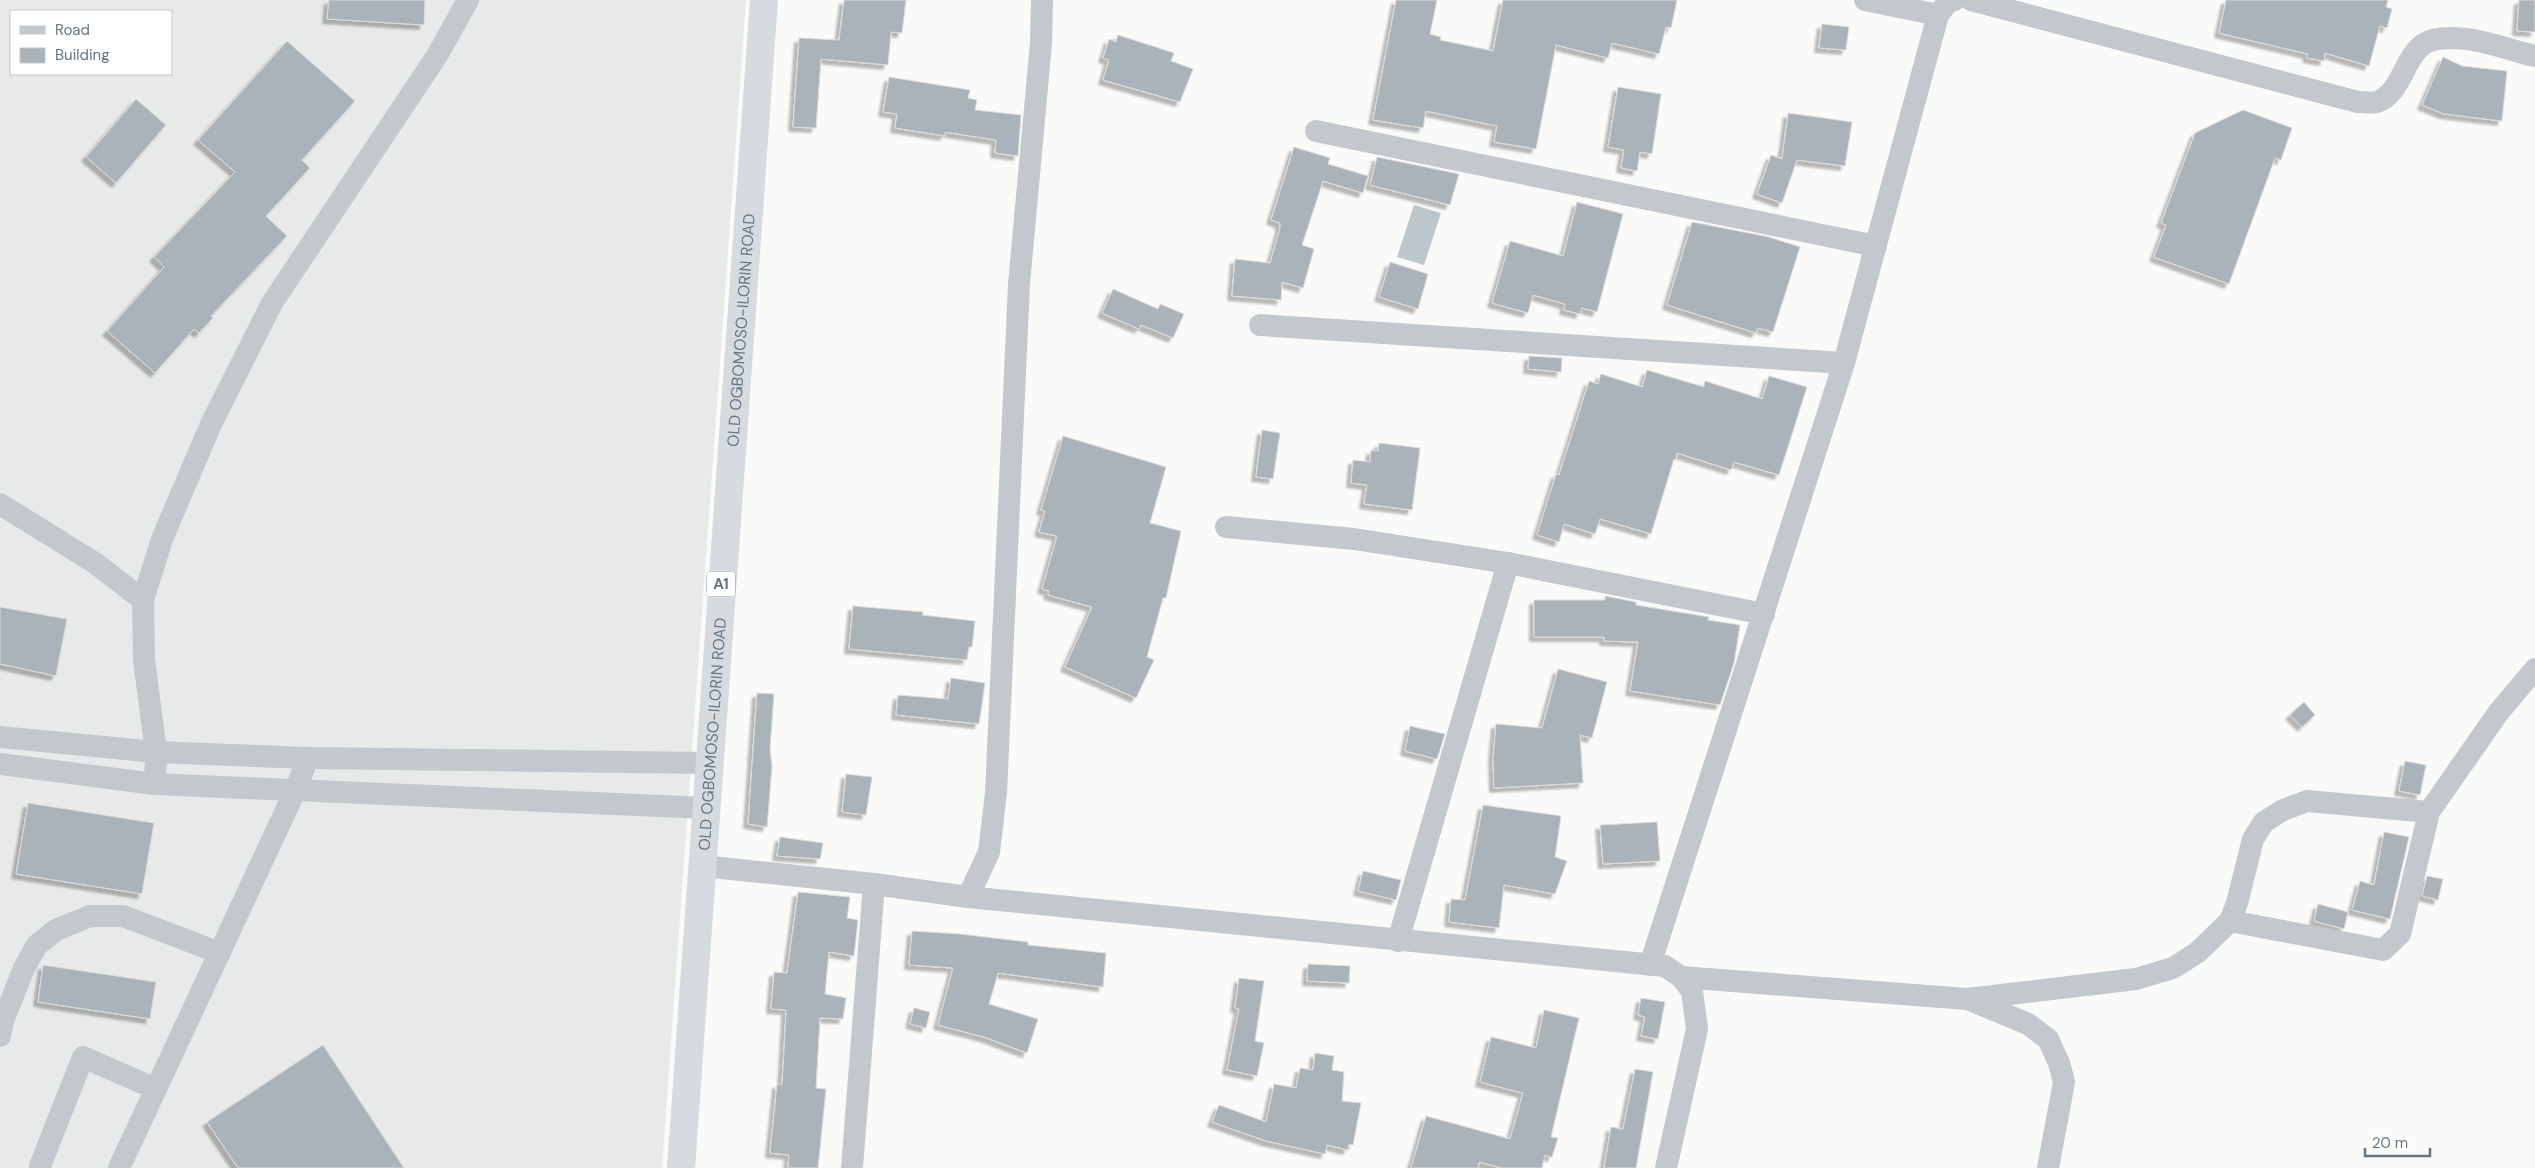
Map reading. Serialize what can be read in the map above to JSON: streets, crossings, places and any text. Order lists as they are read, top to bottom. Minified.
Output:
{"streets":{"highway":["OLD OGBOMOSO-ILORIN ROAD","A1"]},"legend":["Road","Building"],"scale_bar":"20 m"}
